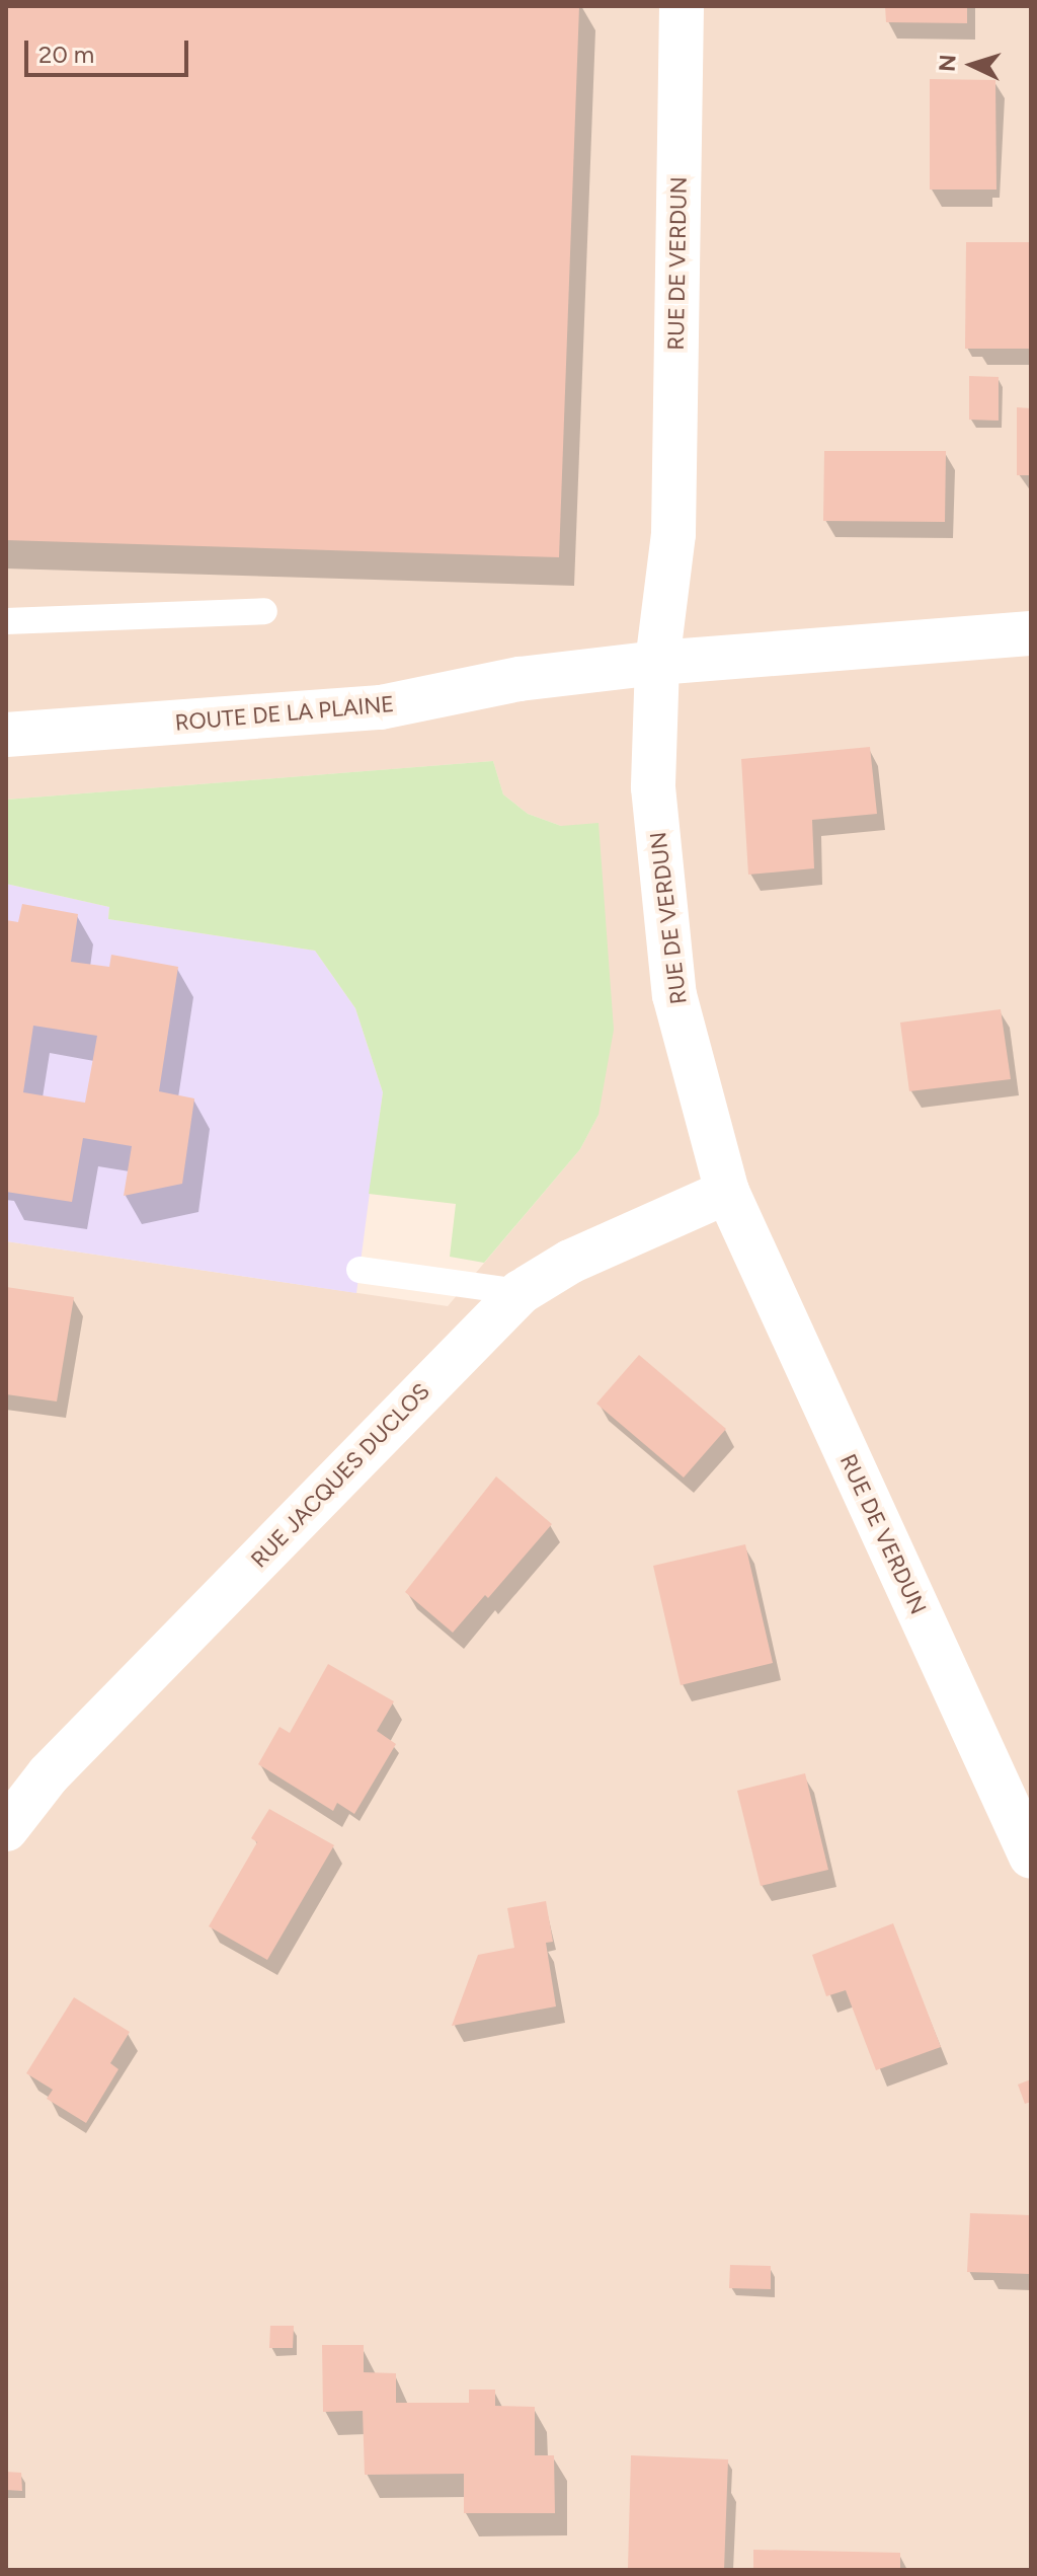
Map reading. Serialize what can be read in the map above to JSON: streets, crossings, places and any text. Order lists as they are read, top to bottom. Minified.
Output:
{"streets":{"street":["RUE DE VERDUN","ROUTE DE LA PLAINE","RUE JACQUES DUCLOS"]},"crossings":[["RUE DE VERDUN","ROUTE DE LA PLAINE"],["RUE DE VERDUN","RUE JACQUES DUCLOS"]],"scale_bar":"20 m","north":"left"}
